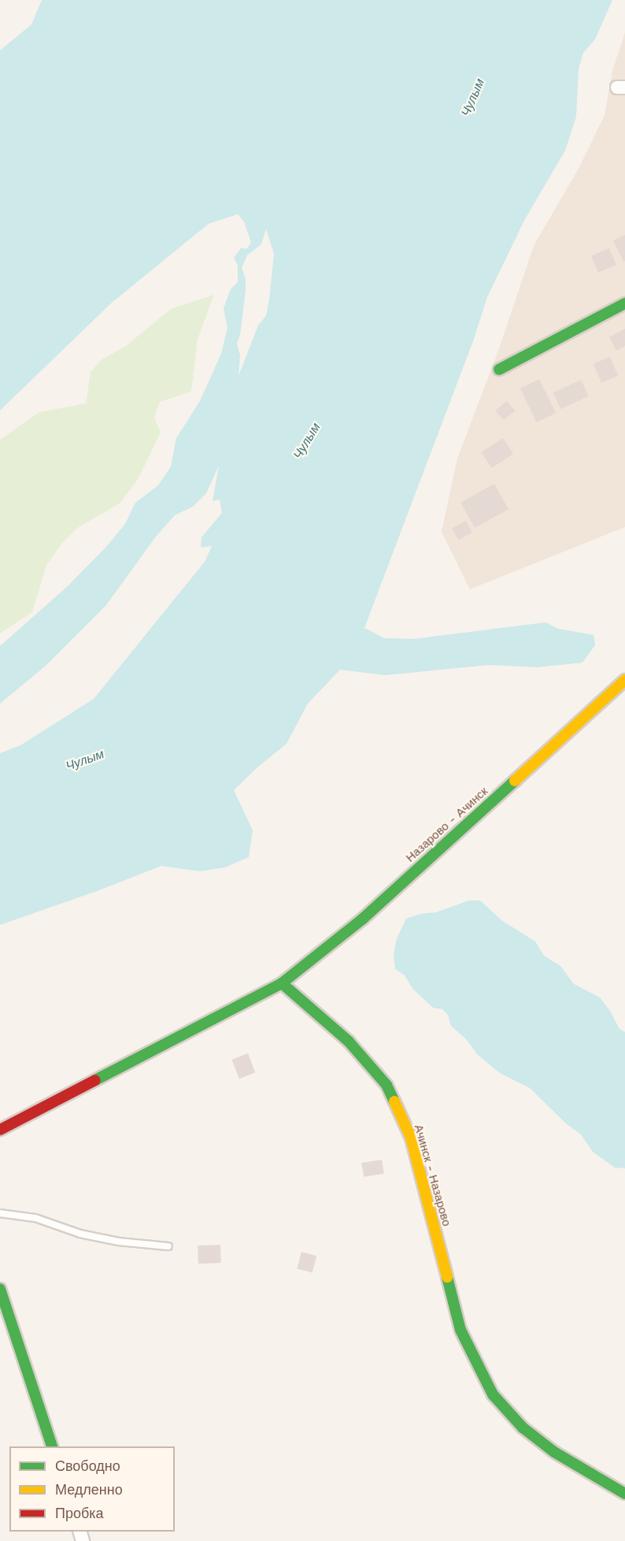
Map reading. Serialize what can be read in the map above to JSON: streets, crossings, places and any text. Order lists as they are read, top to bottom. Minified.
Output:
{"streets":{"street":["Назарово - Ачинск","Ачинск - Назарово"]},"crossings":[["Назарово - Ачинск","Ачинск - Назарово"]],"water":["Чулым"],"legend":["Свободно","Медленно","Пробка"]}
